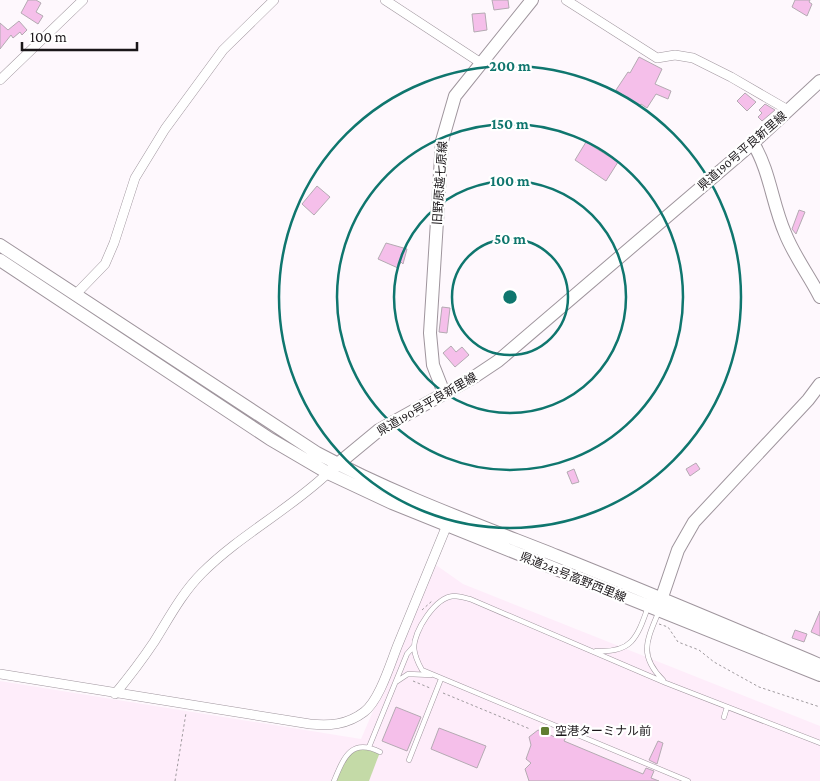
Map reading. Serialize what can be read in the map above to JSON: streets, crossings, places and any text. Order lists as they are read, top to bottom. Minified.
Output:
{"streets":{"main road":["県道190号平良新里線","旧野原越七原線","県道243号高野西里線"]},"crossings":[["県道190号平良新里線","旧野原越七原線"],["県道190号平良新里線","県道243号高野西里線"]],"places":{"transit":["空港ターミナル前"]},"scale_bar":"100 m","rings":["200 m","150 m","100 m","50 m"]}
